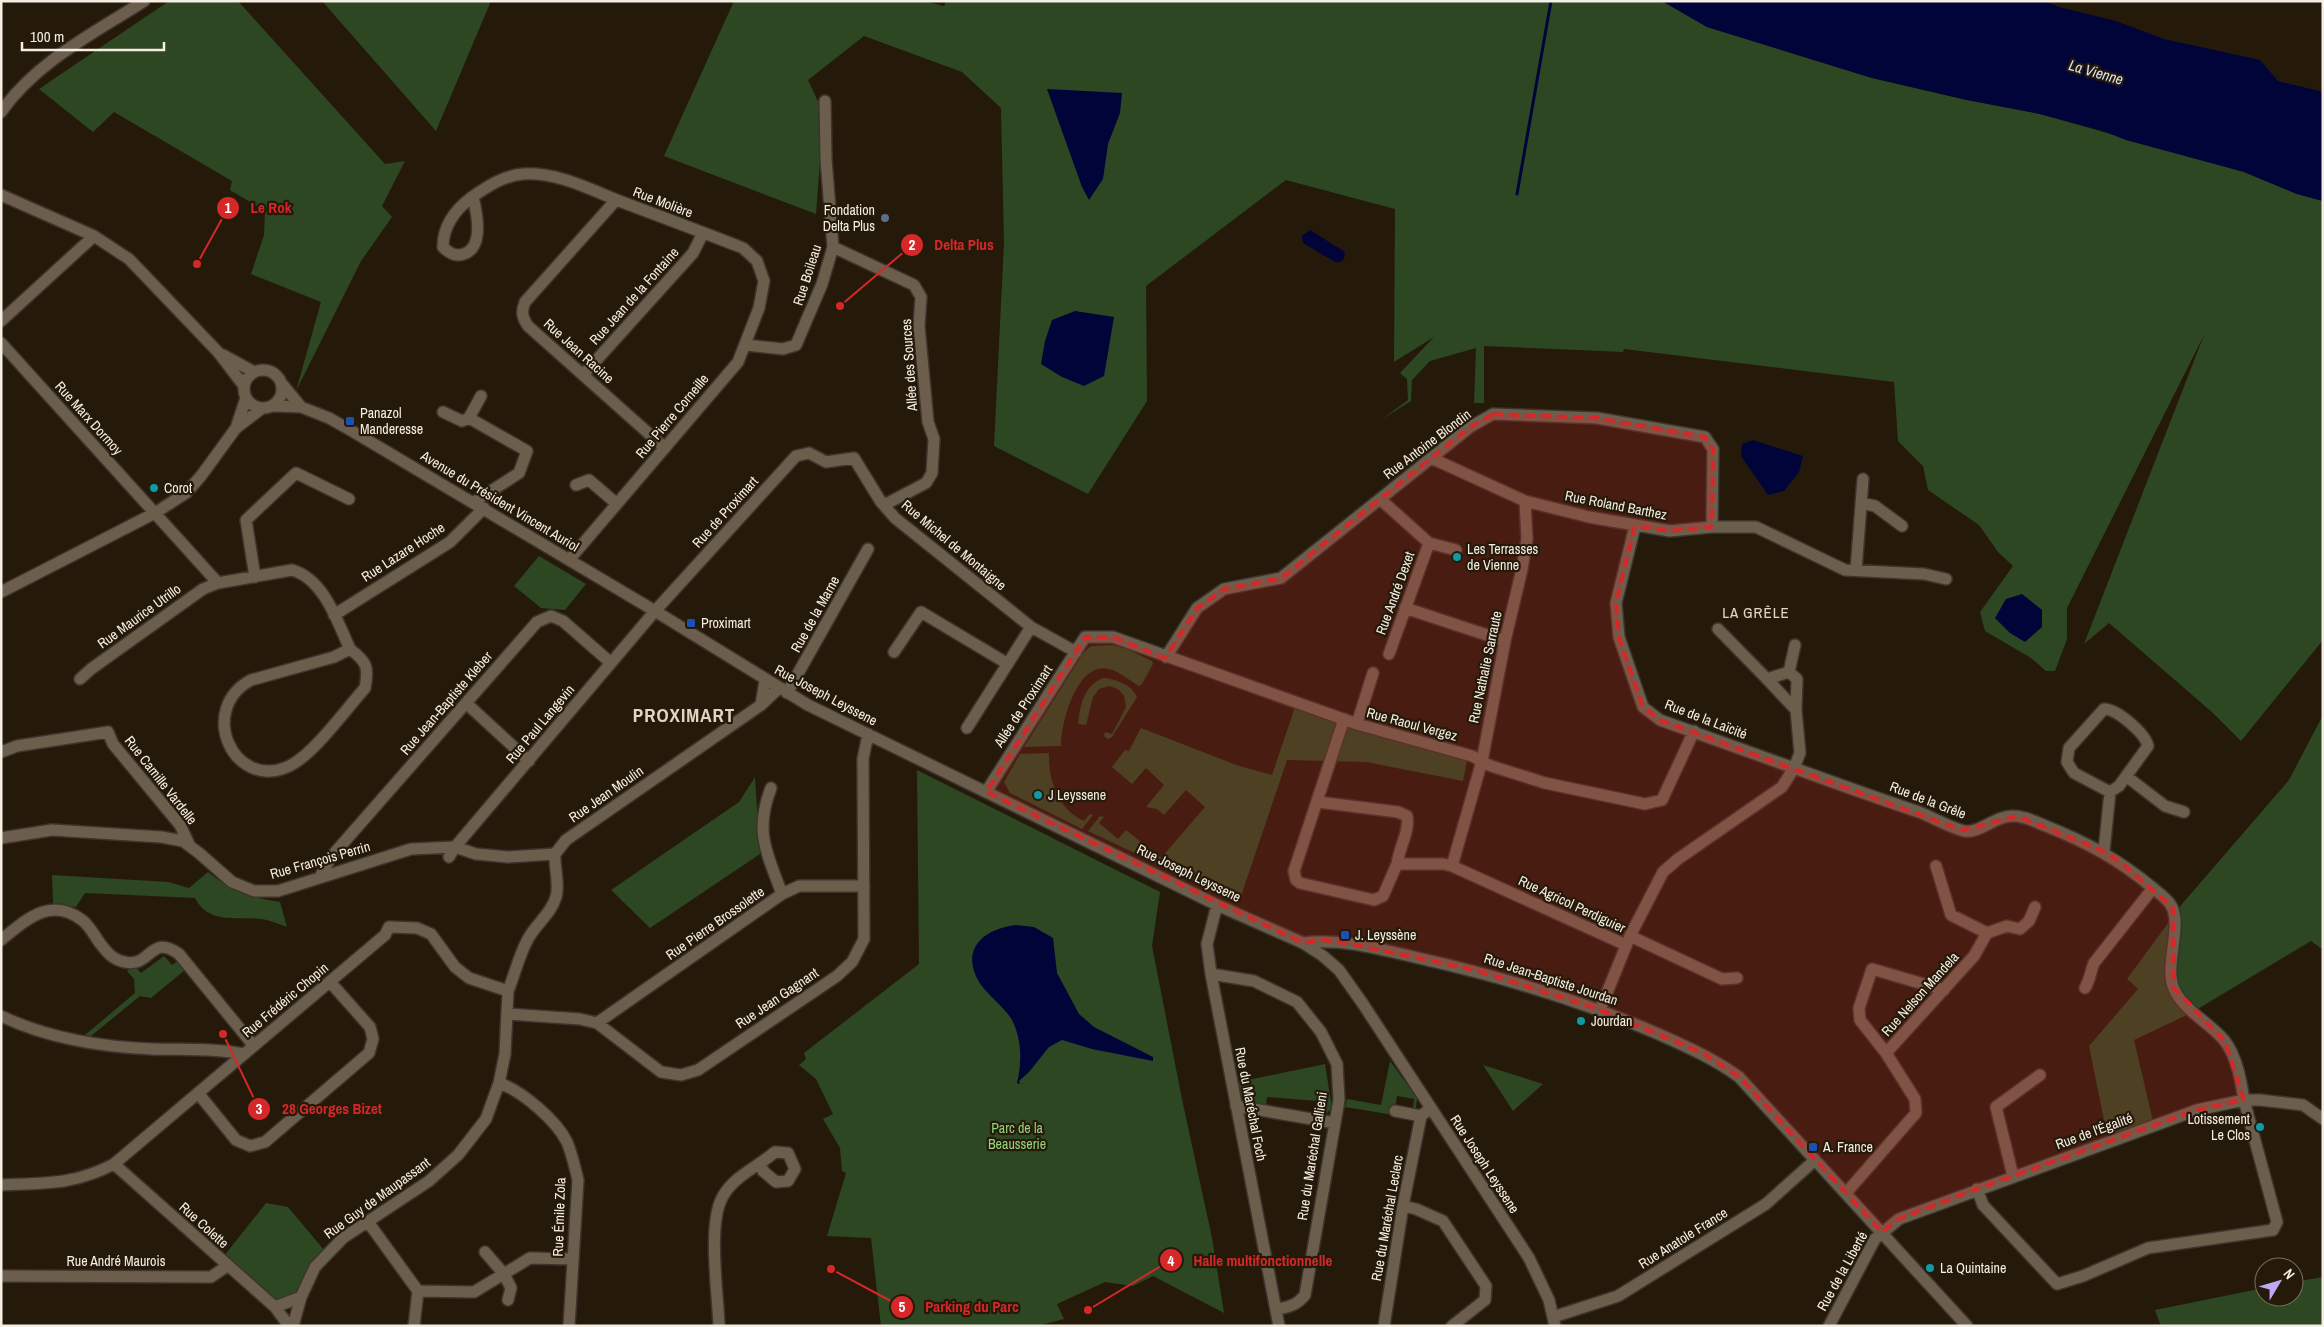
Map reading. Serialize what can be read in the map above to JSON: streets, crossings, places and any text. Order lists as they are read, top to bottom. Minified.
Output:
{"streets":{"street":["Rue Molière","Rue Boileau","Rue Jean de la Fontaine","Rue Jean Racine","Allée des Sources","Rue Pierre Corneille","Rue Marx Dormoy","Rue Antoine Blondin","Avenue du Président Vincent Auriol","Rue Roland Barthez","Rue de Proximart","Rue Michel de Montaigne","Rue Lazare Hoche","Rue André Dexet","Rue de la Marne","Rue Maurice Utrillo","Rue Nathalie Sarraute","Rue Joseph Leyssene","Rue Jean-Baptiste Kleber","Allée de Proximart","Rue de la Laïcité","Rue Paul Langevin","Rue Raoul Vergez","Rue Camille Vardelle","Rue Jean Moulin","Rue de la Grêle","Rue François Perrin","Rue Agricol Perdiguier","Rue Pierre Brossolette","Rue Jean-Baptiste Jourdan","Rue Nelson Mandela","Rue Jean Gagnant","Rue Frédéric Chopin","Rue du Maréchal Foch","Rue de l'Égalité","Rue du Maréchal Gallieni","Rue Guy de Maupassant","Rue Émile Zola","Rue du Maréchal Leclerc","Rue Colette","Rue Anatole France","Rue André Maurois","Rue de la Liberté"]},"crossings":[["Rue Molière","Rue Boileau"],["Rue Molière","Rue Jean de la Fontaine"],["Rue Molière","Rue Jean Racine"],["Rue Molière","Rue Pierre Corneille"],["Rue Boileau","Allée des Sources"],["Rue Boileau","Rue Pierre Corneille"],["Rue Jean de la Fontaine","Rue Jean Racine"],["Rue Jean Racine","Rue Pierre Corneille"],["Allée des Sources","Rue Michel de Montaigne"],["Rue Pierre Corneille","Avenue du Président Vincent Auriol"],["Rue Marx Dormoy","Rue Maurice Utrillo"],["Rue Antoine Blondin","Rue Roland Barthez"],["Rue Antoine Blondin","Rue André Dexet"],["Rue Antoine Blondin","Rue Raoul Vergez"],["Avenue du Président Vincent Auriol","Rue de Proximart"],["Avenue du Président Vincent Auriol","Rue Lazare Hoche"],["Avenue du Président Vincent Auriol","Rue Joseph Leyssene"],["Avenue du Président Vincent Auriol","Rue Paul Langevin"],["Rue Roland Barthez","Rue Nathalie Sarraute"],["Rue Roland Barthez","Rue de la Laïcité"],["Rue de Proximart","Rue Michel de Montaigne"],["Rue de Proximart","Rue Joseph Leyssene"],["Rue de Proximart","Rue Paul Langevin"],["Rue Michel de Montaigne","Allée de Proximart"],["Rue Lazare Hoche","Rue Maurice Utrillo"],["Rue de la Marne","Rue Joseph Leyssene"],["Rue de la Marne","Rue Jean Moulin"],["Rue Nathalie Sarraute","Rue Raoul Vergez"],["Rue Nathalie Sarraute","Rue Agricol Perdiguier"],["Rue Joseph Leyssene","Allée de Proximart"],["Rue Joseph Leyssene","Rue Paul Langevin"],["Rue Joseph Leyssene","Rue Jean Moulin"],["Rue Joseph Leyssene","Rue Jean-Baptiste Jourdan"],["Rue Joseph Leyssene","Rue Jean Gagnant"],["Rue Joseph Leyssene","Rue du Maréchal Foch"],["Rue Joseph Leyssene","Rue Anatole France"],["Rue Jean-Baptiste Kleber","Rue Paul Langevin"],["Rue Jean-Baptiste Kleber","Rue François Perrin"],["Allée de Proximart","Rue Raoul Vergez"],["Rue de la Laïcité","Rue Raoul Vergez"],["Rue de la Laïcité","Rue de la Grêle"],["Rue Paul Langevin","Rue François Perrin"],["Rue Camille Vardelle","Rue François Perrin"],["Rue de la Grêle","Rue de l'Égalité"],["Rue Pierre Brossolette","Rue Jean Gagnant"],["Rue Jean-Baptiste Jourdan","Rue Nelson Mandela"],["Rue Jean-Baptiste Jourdan","Rue de l'Égalité"],["Rue Jean-Baptiste Jourdan","Rue Anatole France"],["Rue Jean-Baptiste Jourdan","Rue de la Liberté"],["Rue Jean Gagnant","Rue Guy de Maupassant"],["Rue Frédéric Chopin","Rue Colette"],["Rue du Maréchal Foch","Rue du Maréchal Gallieni"],["Rue de l'Égalité","Rue de la Liberté"],["Rue Guy de Maupassant","Rue Émile Zola"],["Rue Colette","Rue André Maurois"]],"districts":["LA GRÊLE","PROXIMART"],"water":["La Vienne"],"parks":["Parc de la Beausserie"],"places":{"other":["Fondation Delta Plus","Le Rok","Delta Plus","Corot","Les Terrasses de Vienne","J Leyssene","Jourdan","28 Georges Bizet","Lotissement Le Clos","La Quintaine","Parking du Parc","Halle multifonctionnelle"],"transit":["Panazol Manderesse","Proximart","J. Leyssène","A. France"]},"scale_bar":"100 m","north":"top right"}
